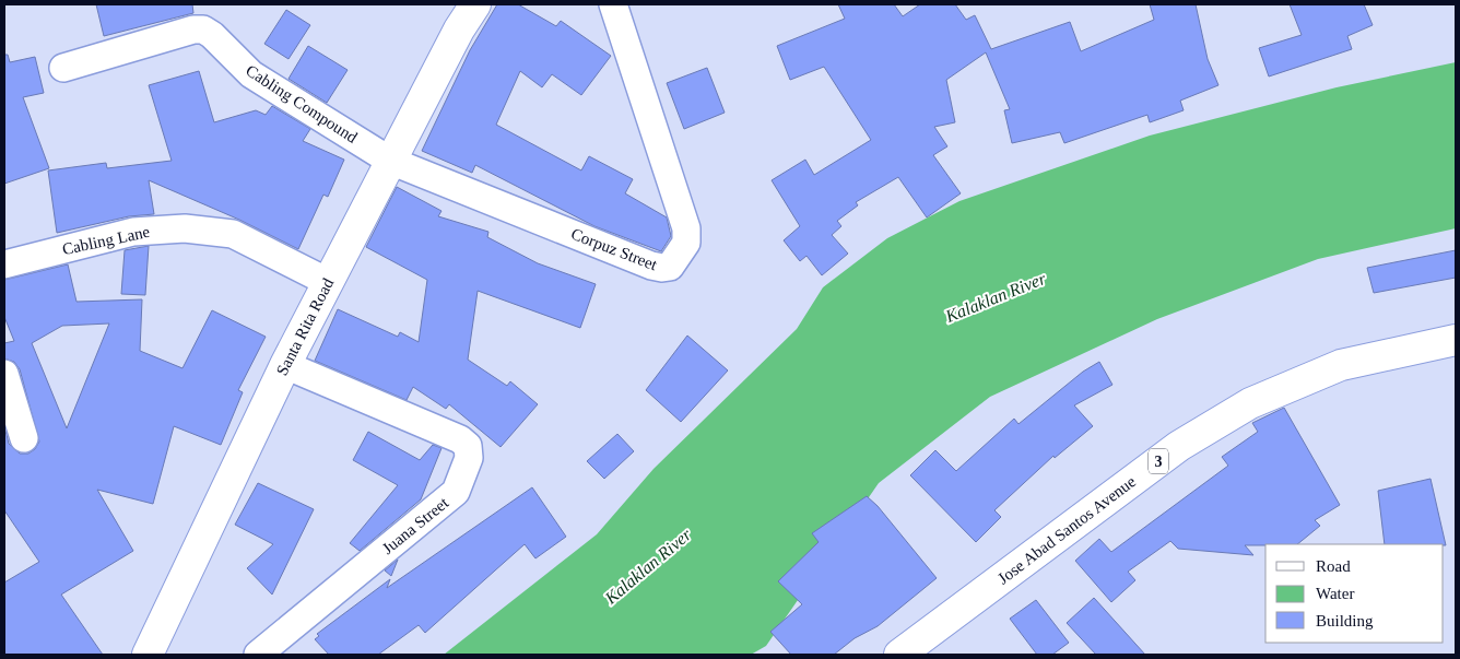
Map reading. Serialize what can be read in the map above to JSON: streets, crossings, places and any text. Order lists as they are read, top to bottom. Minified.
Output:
{"streets":{"main road":["Santa Rita Road","3","Jose Abad Santos Avenue"],"street":["Cabling Compound","Cabling Lane","Corpuz Street","Juana Street"]},"crossings":[["Cabling Compound","Corpuz Street"],["Cabling Compound","Santa Rita Road"],["Cabling Lane","Santa Rita Road"],["Corpuz Street","Santa Rita Road"],["Santa Rita Road","Juana Street"]],"water":["Kalaklan River"],"legend":["Road","Water","Building"]}
